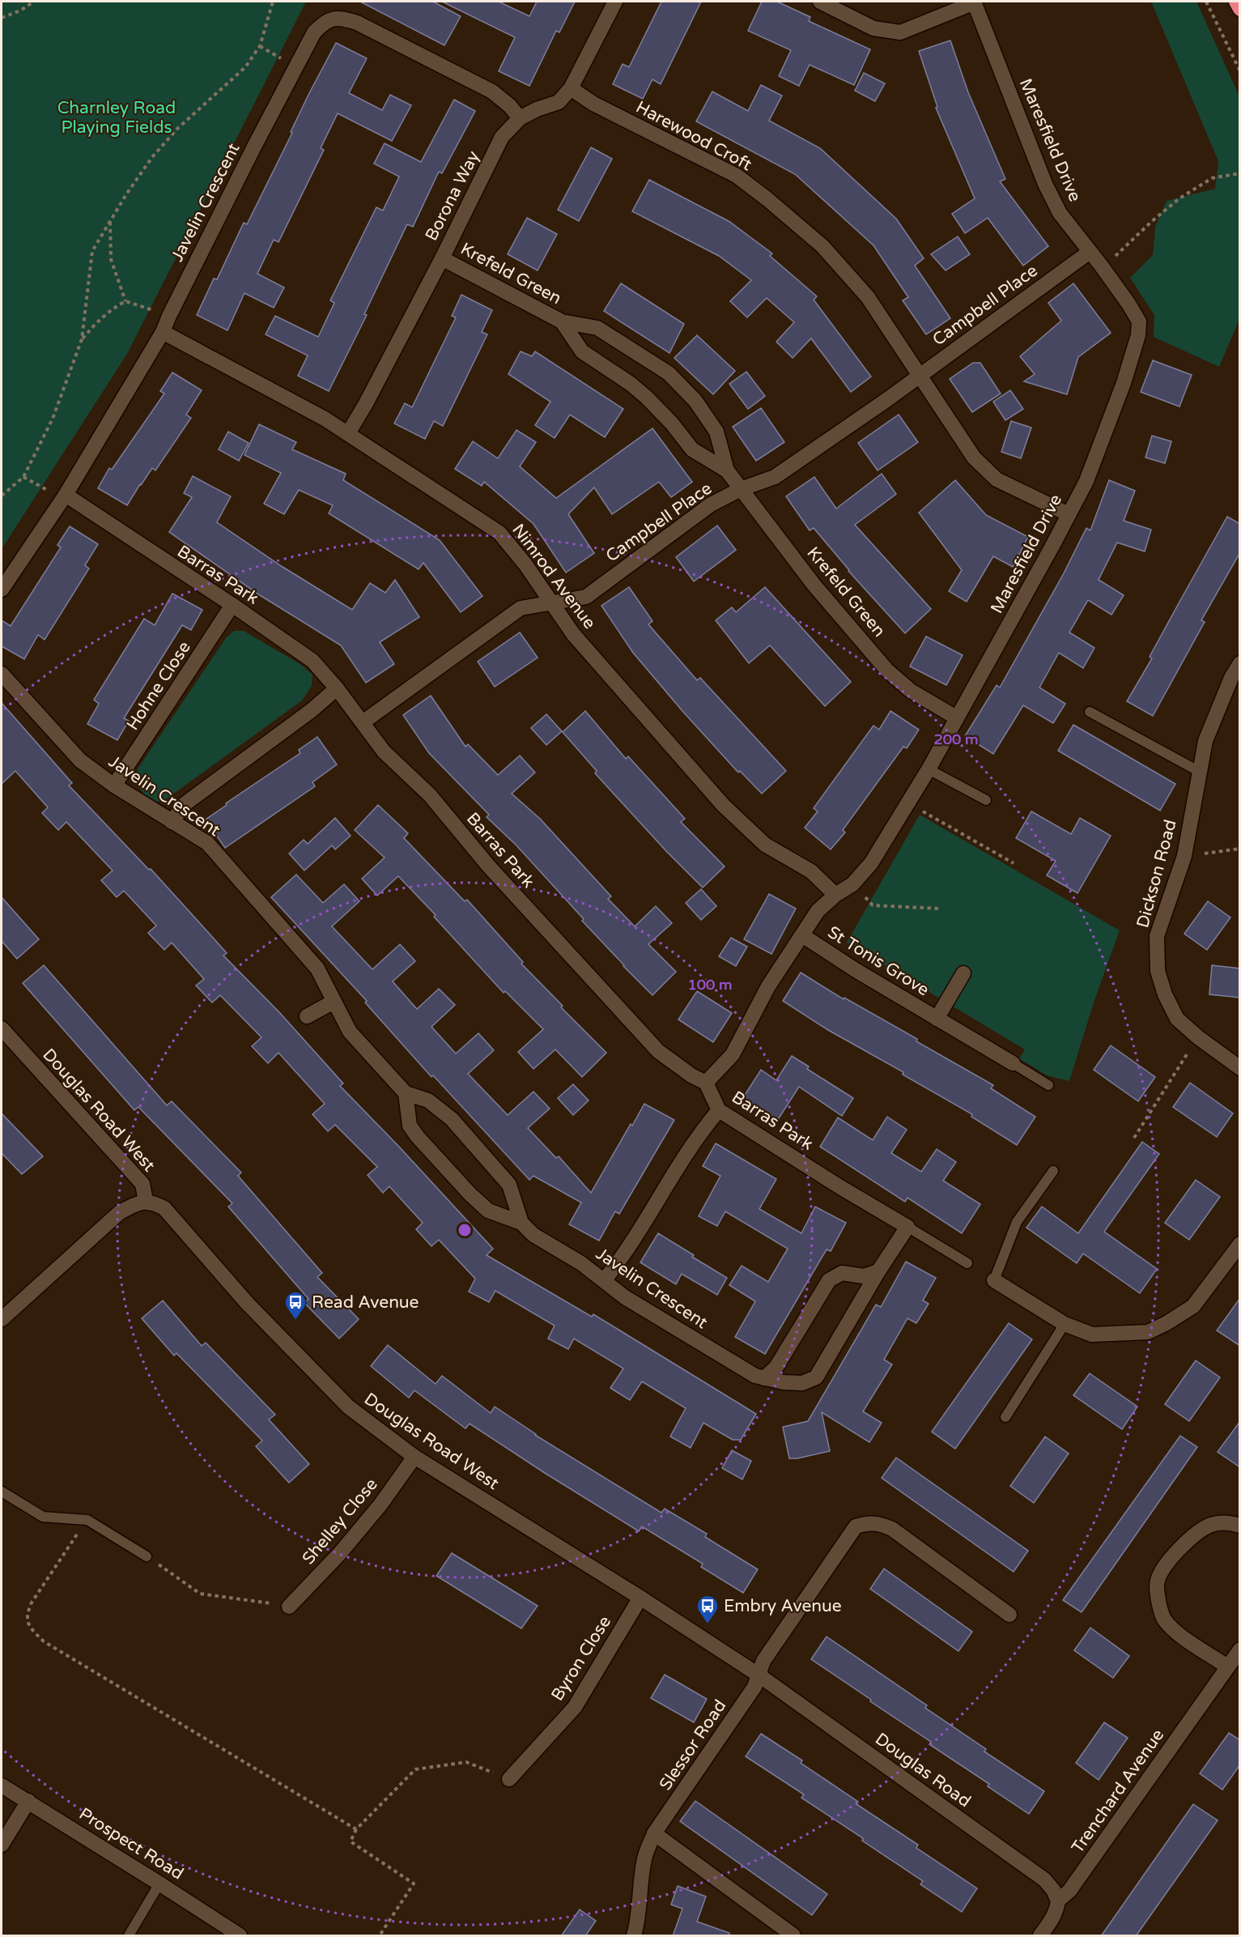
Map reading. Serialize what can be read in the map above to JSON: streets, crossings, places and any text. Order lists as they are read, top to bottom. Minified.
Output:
{"streets":{"street":["Harewood Croft","Maresfield Drive","Borona Way","Javelin Crescent","Krefeld Green","Campbell Place","Barras Park","Nimrod Avenue","Hohne Close","Dickson Road","St Tonis Grove","Douglas Road West","Shelley Close","Byron Close","Slessor Road","Douglas Road","Trenchard Avenue","Prospect Road"]},"crossings":[["Harewood Croft","Maresfield Drive"],["Harewood Croft","Borona Way"],["Harewood Croft","Campbell Place"],["Maresfield Drive","Krefeld Green"],["Maresfield Drive","Campbell Place"],["Maresfield Drive","Barras Park"],["Maresfield Drive","Nimrod Avenue"],["Maresfield Drive","St Tonis Grove"],["Borona Way","Javelin Crescent"],["Borona Way","Krefeld Green"],["Borona Way","Nimrod Avenue"],["Javelin Crescent","Barras Park"],["Javelin Crescent","Nimrod Avenue"],["Javelin Crescent","Hohne Close"],["Krefeld Green","Campbell Place"],["Campbell Place","Barras Park"],["Campbell Place","Nimrod Avenue"],["Barras Park","Hohne Close"],["Douglas Road West","Shelley Close"],["Douglas Road West","Byron Close"],["Douglas Road West","Slessor Road"],["Douglas Road West","Douglas Road"],["Slessor Road","Douglas Road"],["Douglas Road","Trenchard Avenue"]],"parks":["Charnley Road Playing Fields"],"places":{"bus stop":["Read Avenue","Embry Avenue"]},"rings":["200 m","100 m"]}
